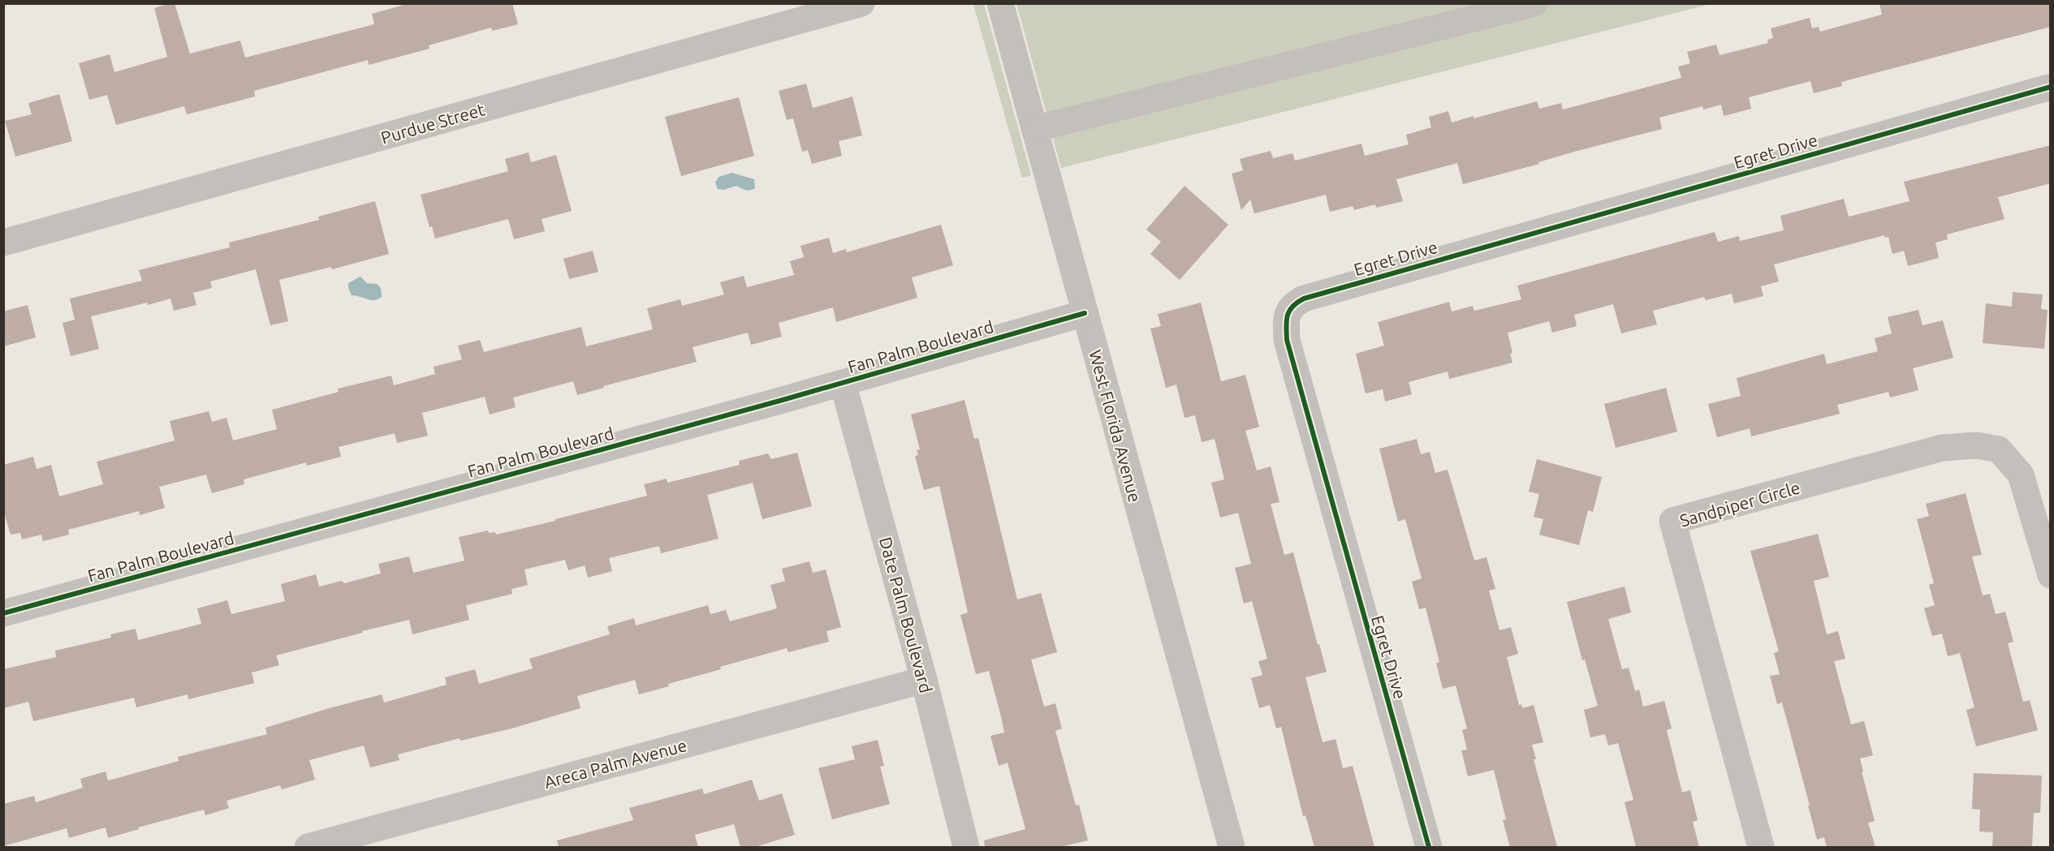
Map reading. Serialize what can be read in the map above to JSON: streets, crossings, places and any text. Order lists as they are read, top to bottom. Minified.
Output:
{"streets":{"street":["Purdue Street","Egret Drive","Fan Palm Boulevard","West Florida Avenue","Sandpiper Circle","Date Palm Boulevard","Areca Palm Avenue"]},"crossings":[["Fan Palm Boulevard","West Florida Avenue"],["Fan Palm Boulevard","Date Palm Boulevard"],["Date Palm Boulevard","Areca Palm Avenue"]]}
